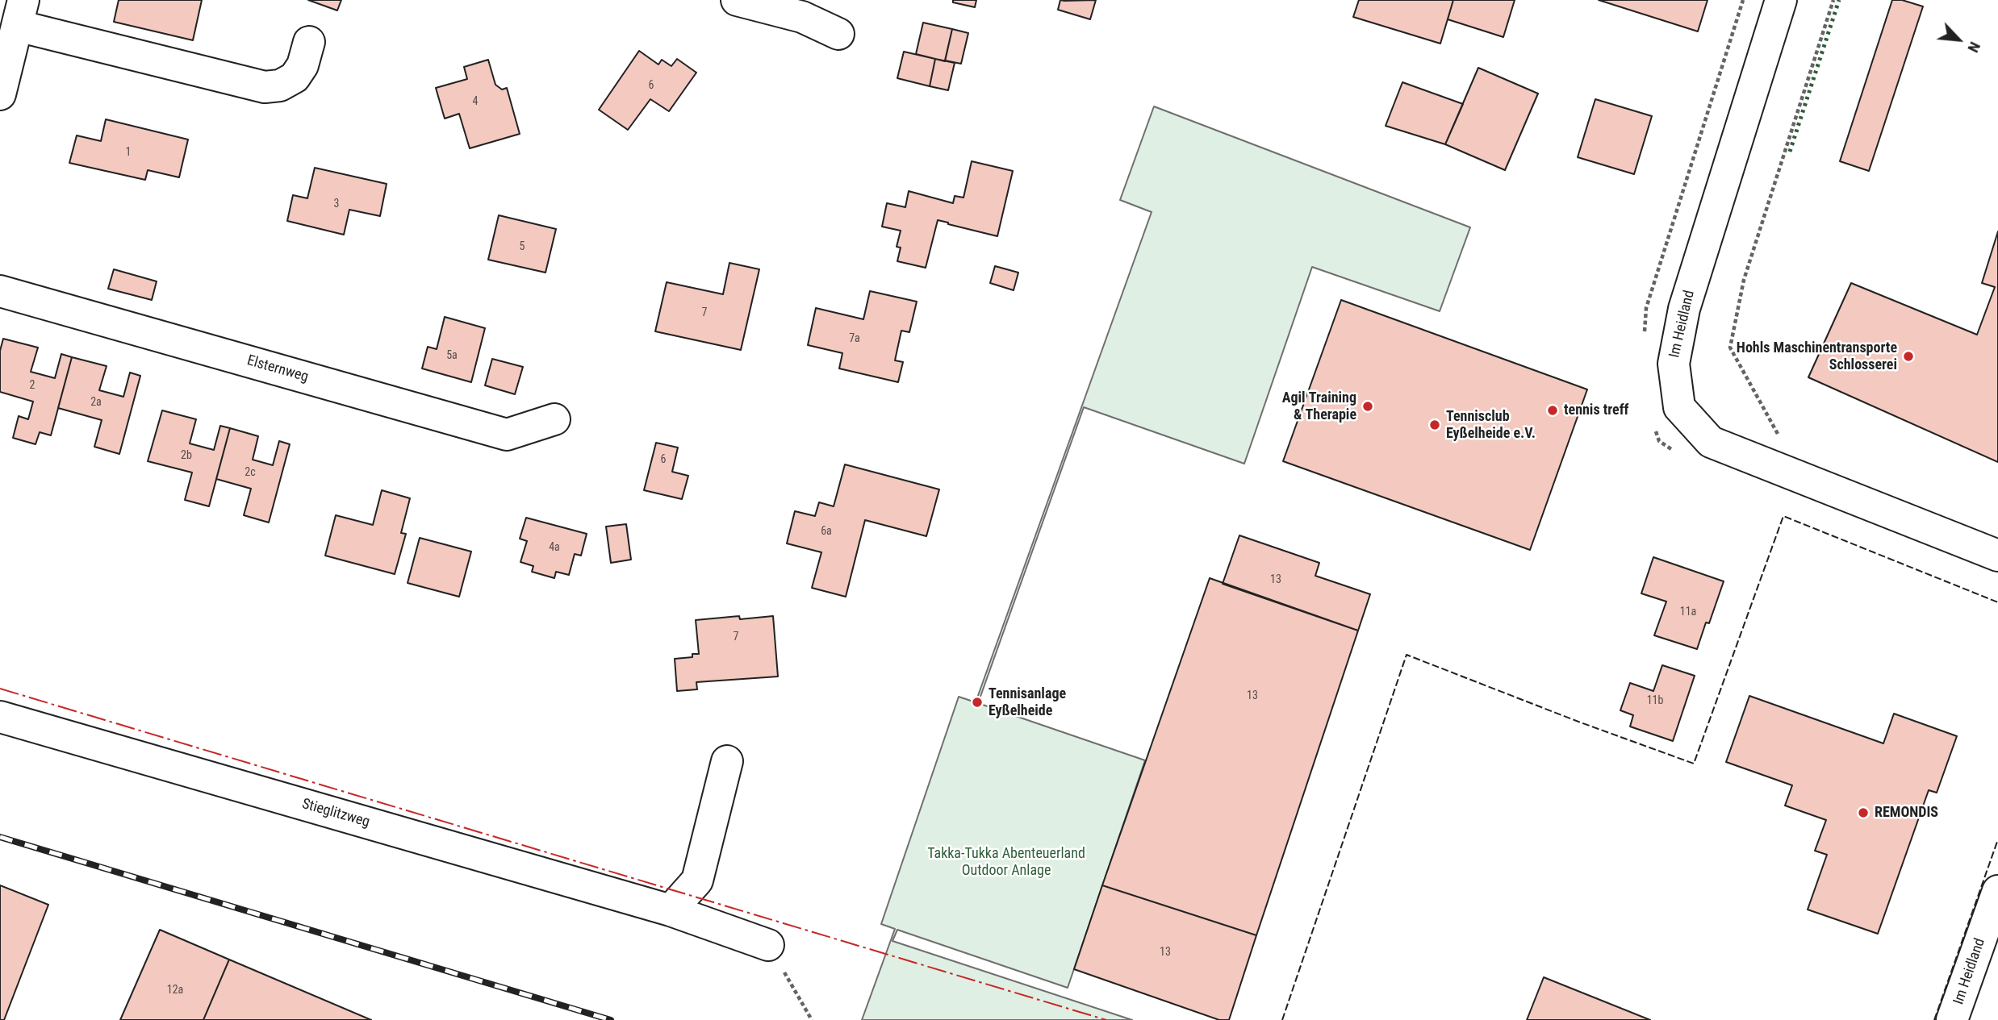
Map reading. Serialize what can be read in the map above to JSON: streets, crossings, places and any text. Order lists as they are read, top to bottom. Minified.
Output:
{"streets":{"street":["Im Heidland","Elsternweg","Stieglitzweg"]},"parks":["Takka-Tukka Abenteuerland Outdoor Anlage"],"places":["Hohls Maschinentransporte Schlosserei","Agil Training & Therapie","tennis treff","Tennisclub Eyßelheide e.V.","Tennisanlage Eyßelheide","REMONDIS"],"house_numbers":["6","4","1","3","5","7","7a","5a","2","2a","2b","6","2c","6a","4a","13","11a","7","13","11b","13","12a"],"north":"bottom right"}
